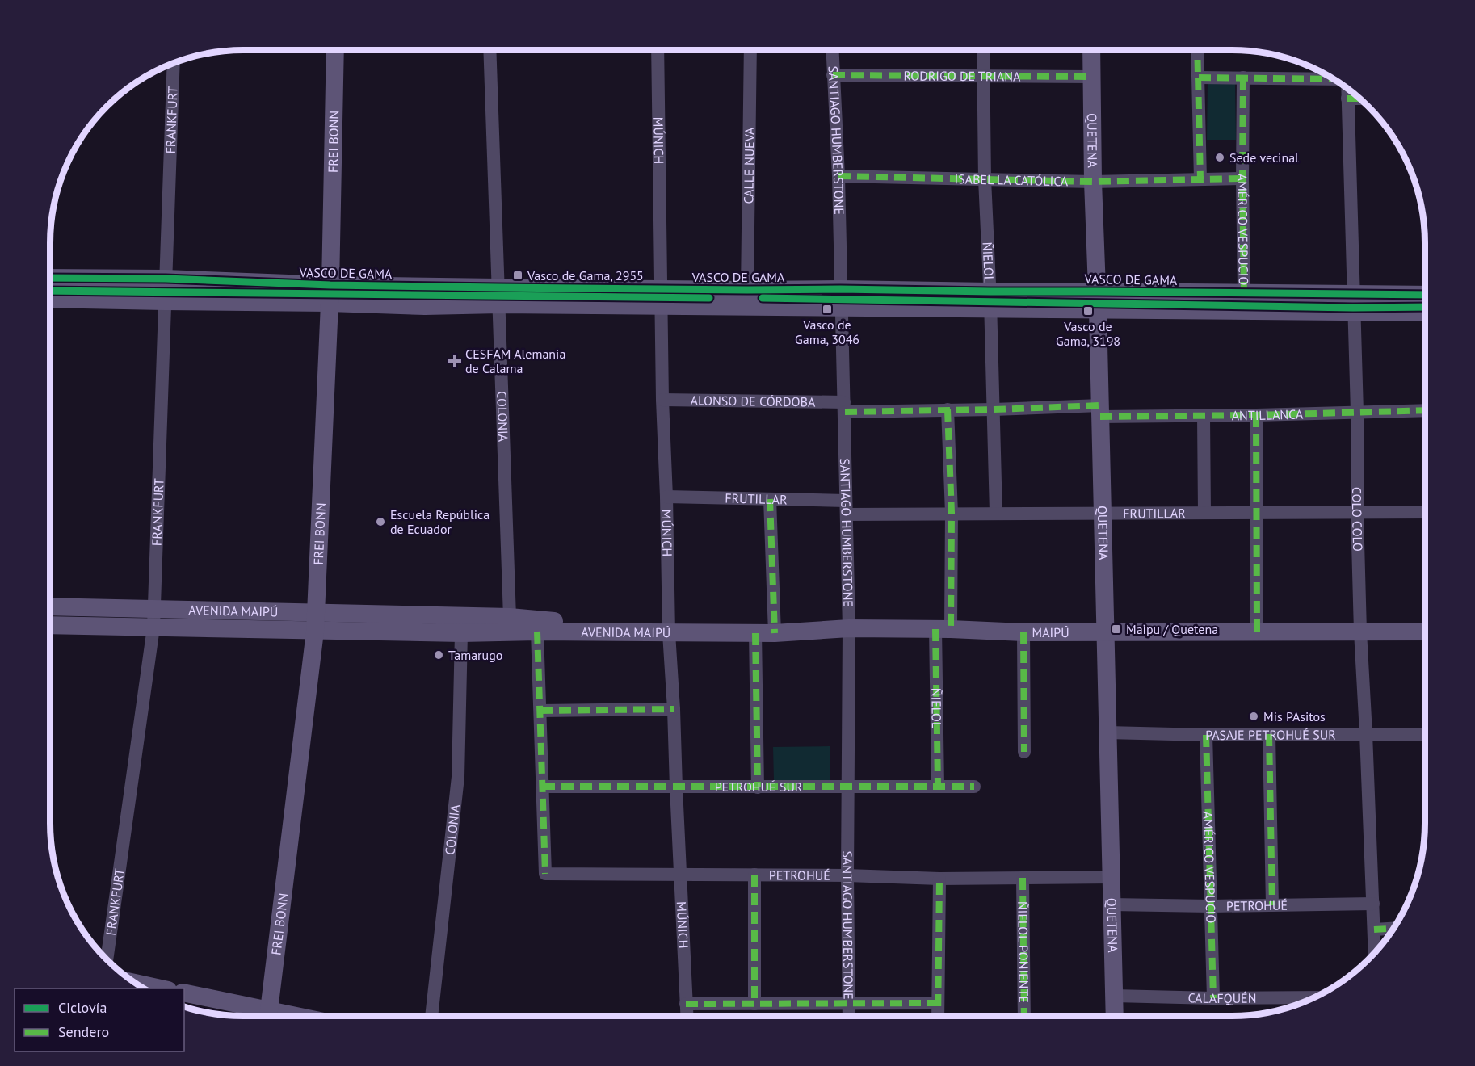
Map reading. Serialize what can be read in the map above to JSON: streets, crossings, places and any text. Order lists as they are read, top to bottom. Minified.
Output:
{"streets":{"street":["RODRIGO DE TRIANA","FRANKFURT","MÚNICH","SANTIAGO HUMBERSTONE","QUETENA","FREI BONN","CALLE NUEVA","ISABEL LA CATÓLICA","AMÉRICO VESPUCIO","ÑIELOL","VASCO DE GAMA","ALONSO DE CÓRDOBA","ANTILLANCA","COLONIA","FRUTILLAR","COLO COLO","AVENIDA MAIPÚ","MAIPÚ","PASAJE PETROHUÉ SUR","PETROHUÉ SUR","PETROHUÉ","ÑIELOL PONIENTE","CALAFQUÉN"]},"crossings":[["RODRIGO DE TRIANA","SANTIAGO HUMBERSTONE"],["RODRIGO DE TRIANA","QUETENA"],["RODRIGO DE TRIANA","ÑIELOL"],["FRANKFURT","VASCO DE GAMA"],["FRANKFURT","AVENIDA MAIPÚ"],["MÚNICH","VASCO DE GAMA"],["MÚNICH","ALONSO DE CÓRDOBA"],["MÚNICH","FRUTILLAR"],["MÚNICH","AVENIDA MAIPÚ"],["MÚNICH","MAIPÚ"],["MÚNICH","PETROHUÉ SUR"],["MÚNICH","PETROHUÉ"],["SANTIAGO HUMBERSTONE","ISABEL LA CATÓLICA"],["SANTIAGO HUMBERSTONE","VASCO DE GAMA"],["SANTIAGO HUMBERSTONE","ALONSO DE CÓRDOBA"],["SANTIAGO HUMBERSTONE","ANTILLANCA"],["SANTIAGO HUMBERSTONE","FRUTILLAR"],["SANTIAGO HUMBERSTONE","MAIPÚ"],["SANTIAGO HUMBERSTONE","PETROHUÉ SUR"],["SANTIAGO HUMBERSTONE","PETROHUÉ"],["QUETENA","ISABEL LA CATÓLICA"],["QUETENA","VASCO DE GAMA"],["QUETENA","ANTILLANCA"],["QUETENA","FRUTILLAR"],["QUETENA","MAIPÚ"],["QUETENA","PASAJE PETROHUÉ SUR"],["QUETENA","PETROHUÉ"],["QUETENA","CALAFQUÉN"],["FREI BONN","VASCO DE GAMA"],["FREI BONN","AVENIDA MAIPÚ"],["CALLE NUEVA","VASCO DE GAMA"],["ISABEL LA CATÓLICA","AMÉRICO VESPUCIO"],["ISABEL LA CATÓLICA","ÑIELOL"],["AMÉRICO VESPUCIO","VASCO DE GAMA"],["AMÉRICO VESPUCIO","PASAJE PETROHUÉ SUR"],["AMÉRICO VESPUCIO","PETROHUÉ"],["AMÉRICO VESPUCIO","CALAFQUÉN"],["ÑIELOL","VASCO DE GAMA"],["ÑIELOL","ANTILLANCA"],["ÑIELOL","FRUTILLAR"],["ÑIELOL","MAIPÚ"],["ÑIELOL","PETROHUÉ SUR"],["VASCO DE GAMA","COLONIA"],["VASCO DE GAMA","COLO COLO"],["ALONSO DE CÓRDOBA","ANTILLANCA"],["ANTILLANCA","COLO COLO"],["COLONIA","AVENIDA MAIPÚ"],["FRUTILLAR","COLO COLO"],["COLO COLO","MAIPÚ"],["COLO COLO","PASAJE PETROHUÉ SUR"],["COLO COLO","PETROHUÉ"],["AVENIDA MAIPÚ","MAIPÚ"],["PETROHUÉ SUR","PETROHUÉ"],["PETROHUÉ","ÑIELOL PONIENTE"]],"places":{"other":["Sede vecinal","Escuela República de Ecuador","Tamarugo","Mis PAsitos"],"transit":["Vasco de Gama, 2955","Vasco de Gama, 3046","Vasco de Gama, 3198","Maipu / Quetena"],"health":["CESFAM Alemania de Calama"]},"legend":["Ciclovía","Sendero"]}
